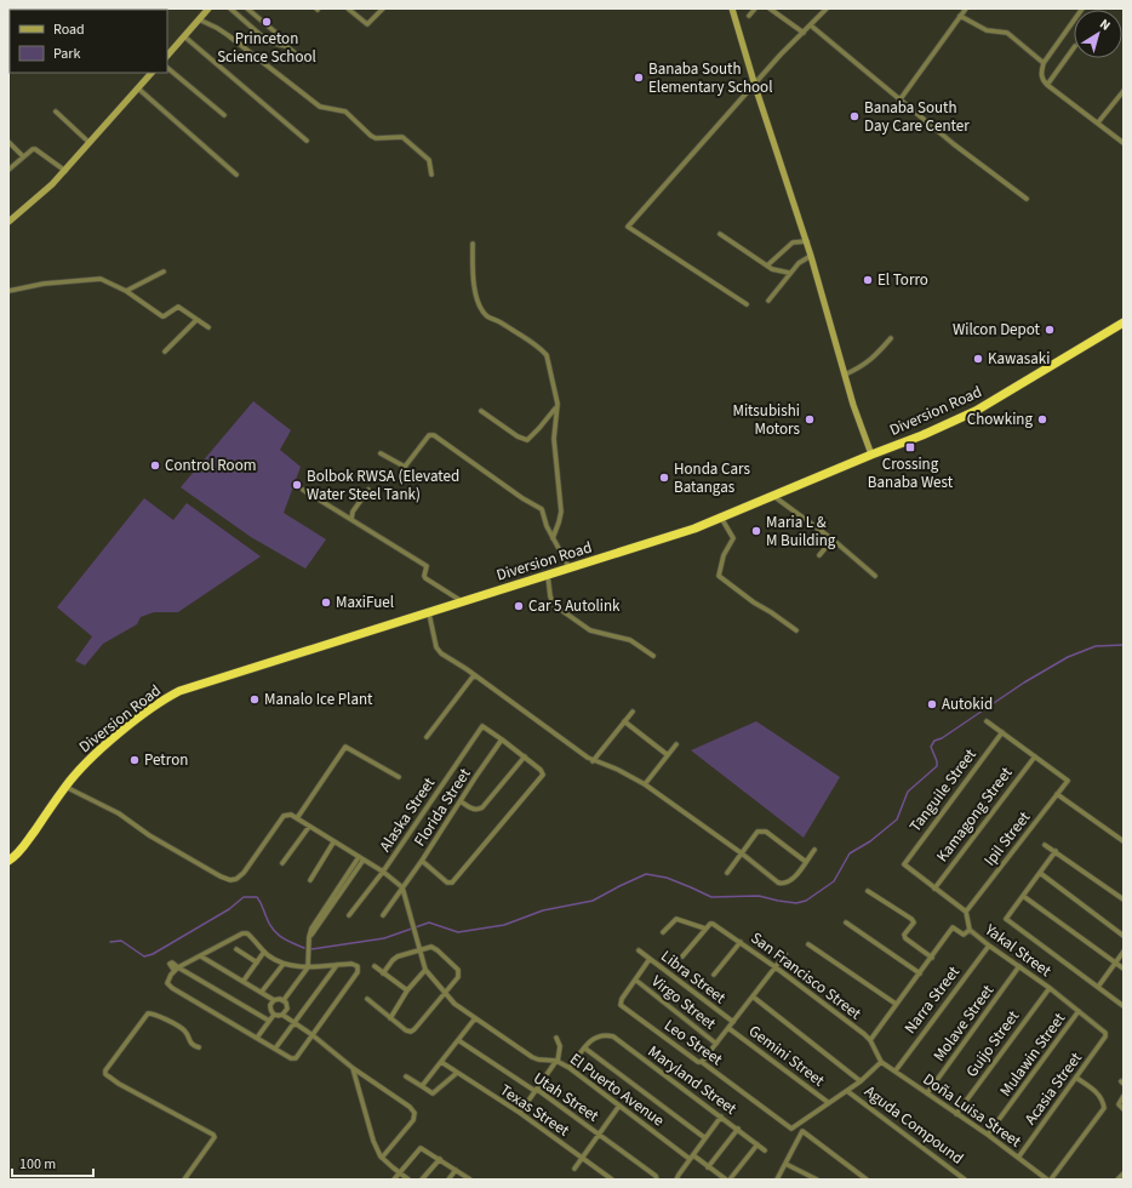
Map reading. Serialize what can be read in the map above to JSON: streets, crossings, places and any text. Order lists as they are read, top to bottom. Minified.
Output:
{"streets":{"highway":["Diversion Road"],"street":["Tanguile Street","Florida Street","Alaska Street","Kamagong Street","Ipil Street","Yakal Street","San Francisco Street","Libra Street","Narra Street","Virgo Street","Molave Street","Leo Street","Guijo Street","Mulawin Street","Gemini Street","Maryland Street","Acasia Street","El Puerto Avenue","Utah Street","Texas Street","Doña Luisa Street","Aguda Compound"]},"crossings":[["Tanguile Street","Kamagong Street"],["Florida Street","Alaska Street"],["Florida Street","El Puerto Avenue"],["Kamagong Street","Ipil Street"],["Ipil Street","Yakal Street"],["Yakal Street","Narra Street"],["Yakal Street","Molave Street"],["Yakal Street","Guijo Street"],["Yakal Street","Mulawin Street"],["Yakal Street","Acasia Street"],["San Francisco Street","Doña Luisa Street"],["Libra Street","Leo Street"],["Narra Street","Doña Luisa Street"],["Virgo Street","Leo Street"],["Molave Street","Doña Luisa Street"],["Leo Street","Gemini Street"],["Guijo Street","Doña Luisa Street"],["Mulawin Street","Doña Luisa Street"],["Acasia Street","Doña Luisa Street"]],"places":{"other":["Princeton Science School","Banaba South Elementary School","Banaba South Day Care Center","El Torro","Wilcon Depot","Kawasaki","Mitsubishi Motors","Chowking","Control Room","Honda Cars Batangas","Bolbok RWSA (Elevated Water Steel Tank)","Maria L & M Building","MaxiFuel","Car 5 Autolink","Manalo Ice Plant","Autokid","Petron"],"transit":["Crossing Banaba West"]},"legend":["Road","Park"],"scale_bar":"100 m","north":"top right"}
